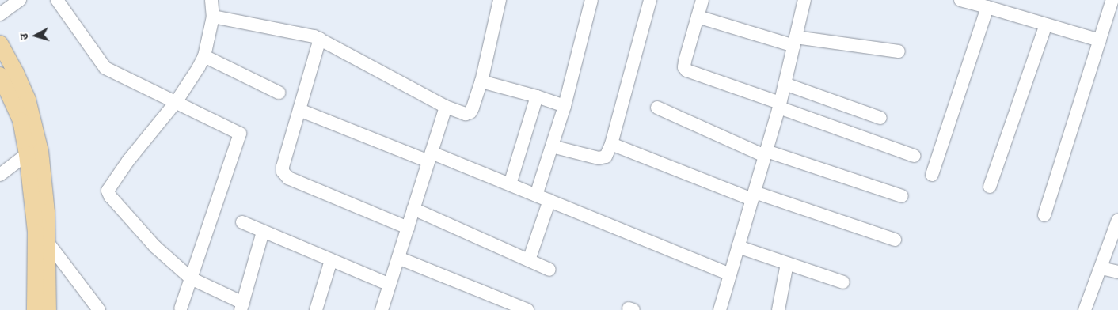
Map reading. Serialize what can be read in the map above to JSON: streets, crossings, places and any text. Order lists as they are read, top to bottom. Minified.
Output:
{"north":"left"}
